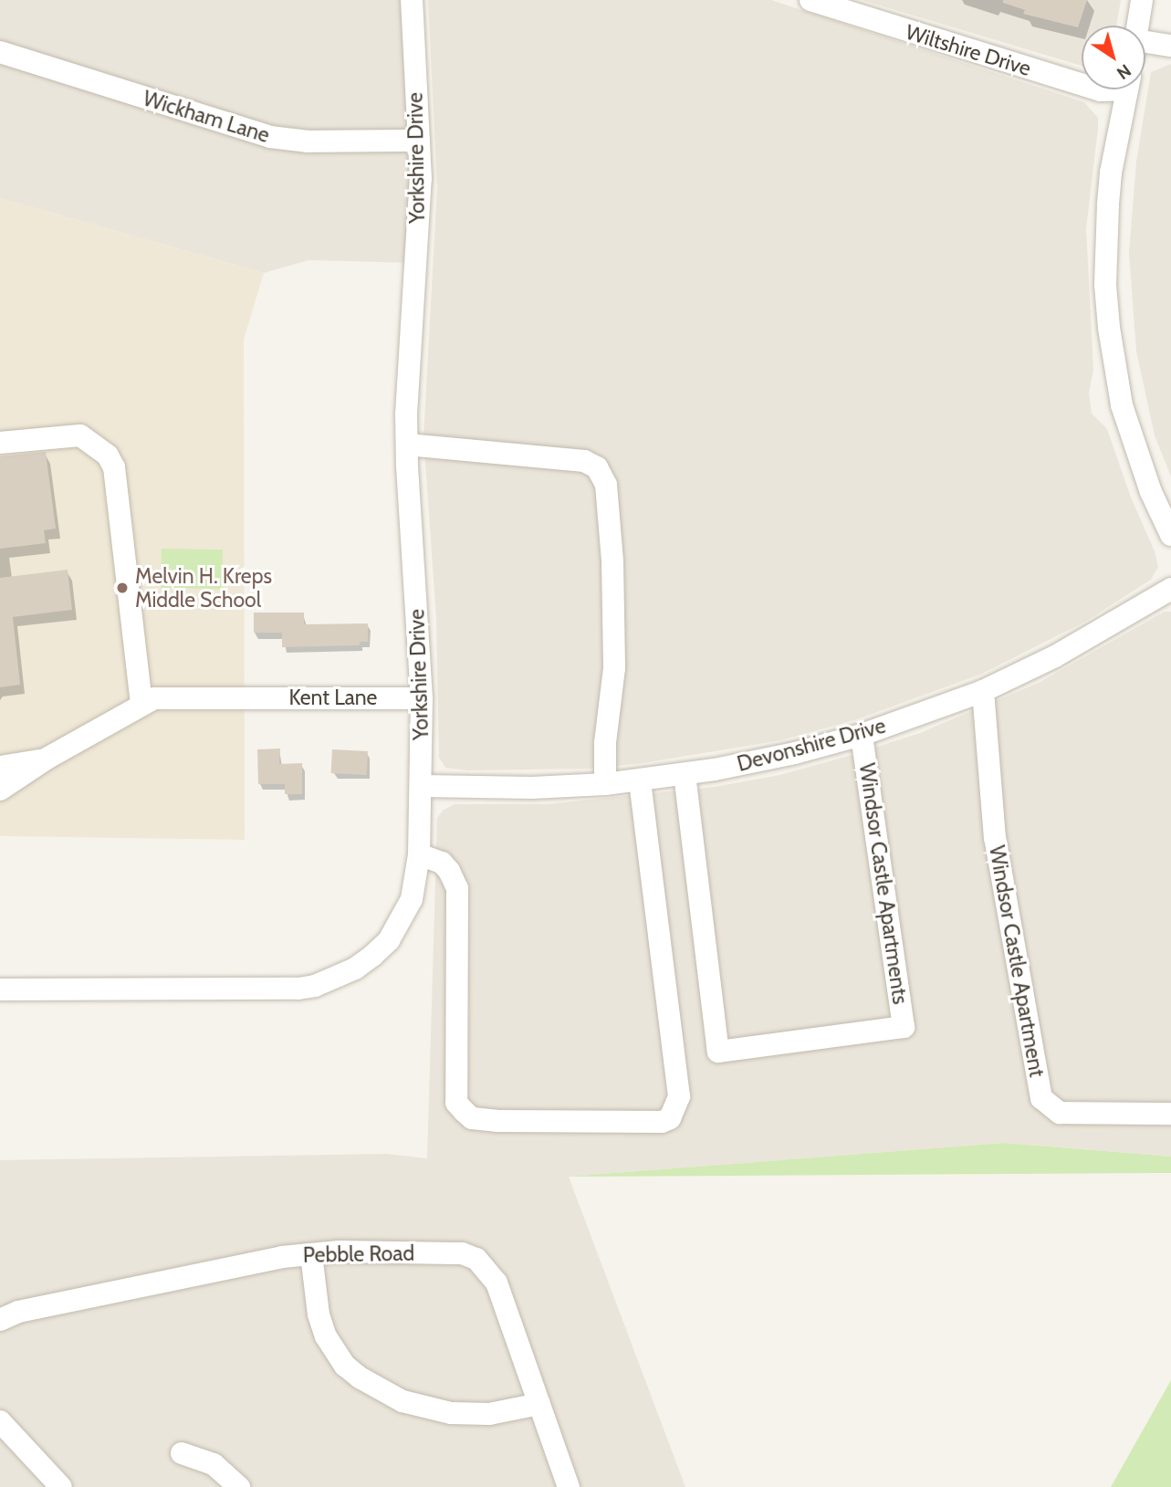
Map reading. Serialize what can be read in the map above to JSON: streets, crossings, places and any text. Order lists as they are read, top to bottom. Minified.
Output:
{"streets":{"street":["Wiltshire Drive","Wickham Lane","Yorkshire Drive","Kent Lane","Devonshire Drive","Windsor Castle Apartments","Windsor Castle Apartment","Pebble Road"]},"crossings":[["Wickham Lane","Yorkshire Drive"],["Yorkshire Drive","Kent Lane"],["Yorkshire Drive","Devonshire Drive"],["Devonshire Drive","Windsor Castle Apartments"],["Devonshire Drive","Windsor Castle Apartment"]],"places":["Melvin H. Kreps Middle School"],"north":"bottom right"}
